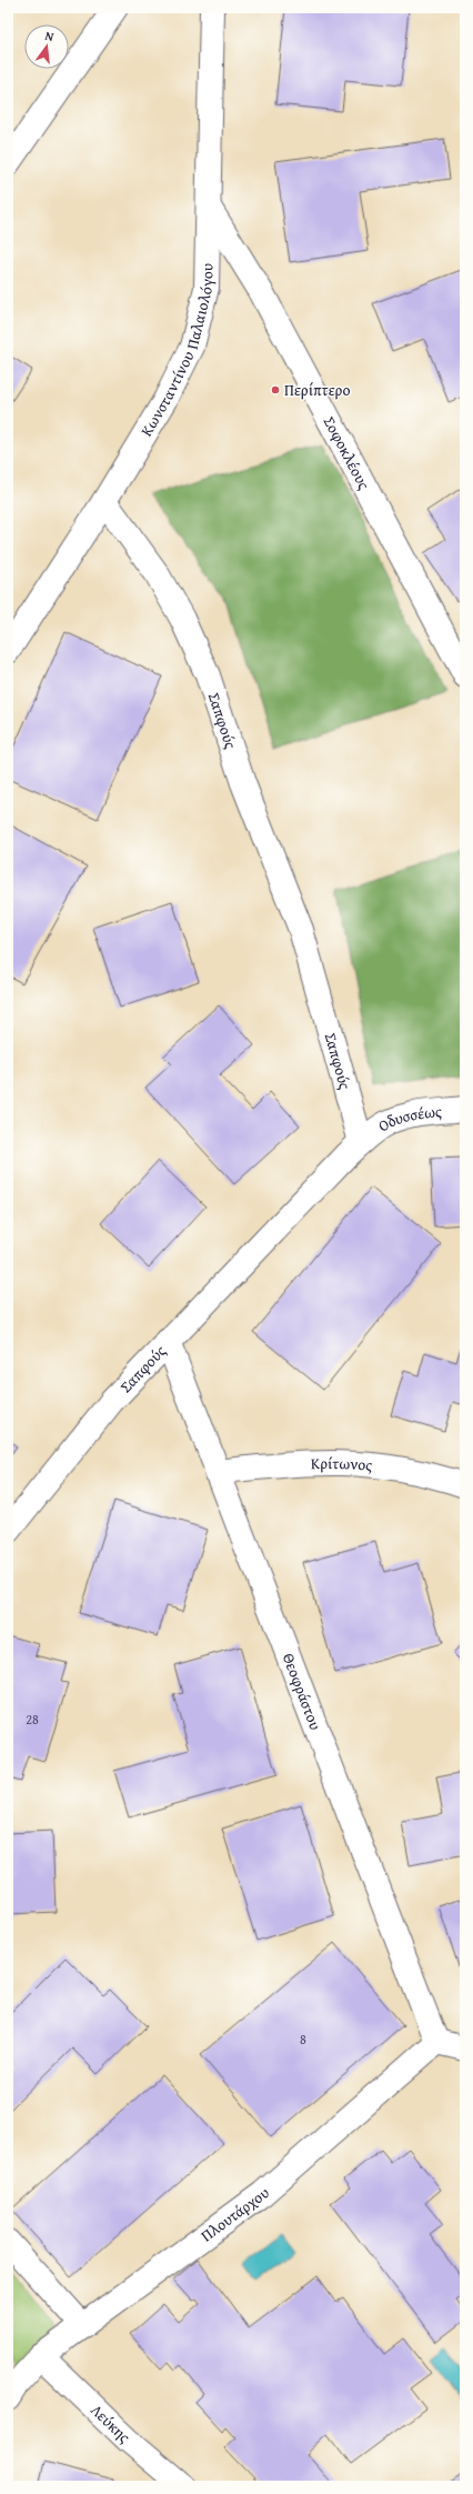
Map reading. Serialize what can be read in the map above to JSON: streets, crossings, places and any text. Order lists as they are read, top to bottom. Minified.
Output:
{"streets":{"street":["Κωνσταντίνου Παλαιολόγου","Σοφοκλέους","Σαπφούς","Οδυσσέως","Κρίτωνος","Θεοφράστου","Πλουτάρχου","Λεύκης"]},"crossings":[["Κωνσταντίνου Παλαιολόγου","Σοφοκλέους"],["Κωνσταντίνου Παλαιολόγου","Σαπφούς"],["Σαπφούς","Οδυσσέως"],["Σαπφούς","Θεοφράστου"],["Κρίτωνος","Θεοφράστου"],["Θεοφράστου","Πλουτάρχου"],["Πλουτάρχου","Λεύκης"]],"places":["Περίπτερο"],"house_numbers":["28","8"],"north":"top"}
